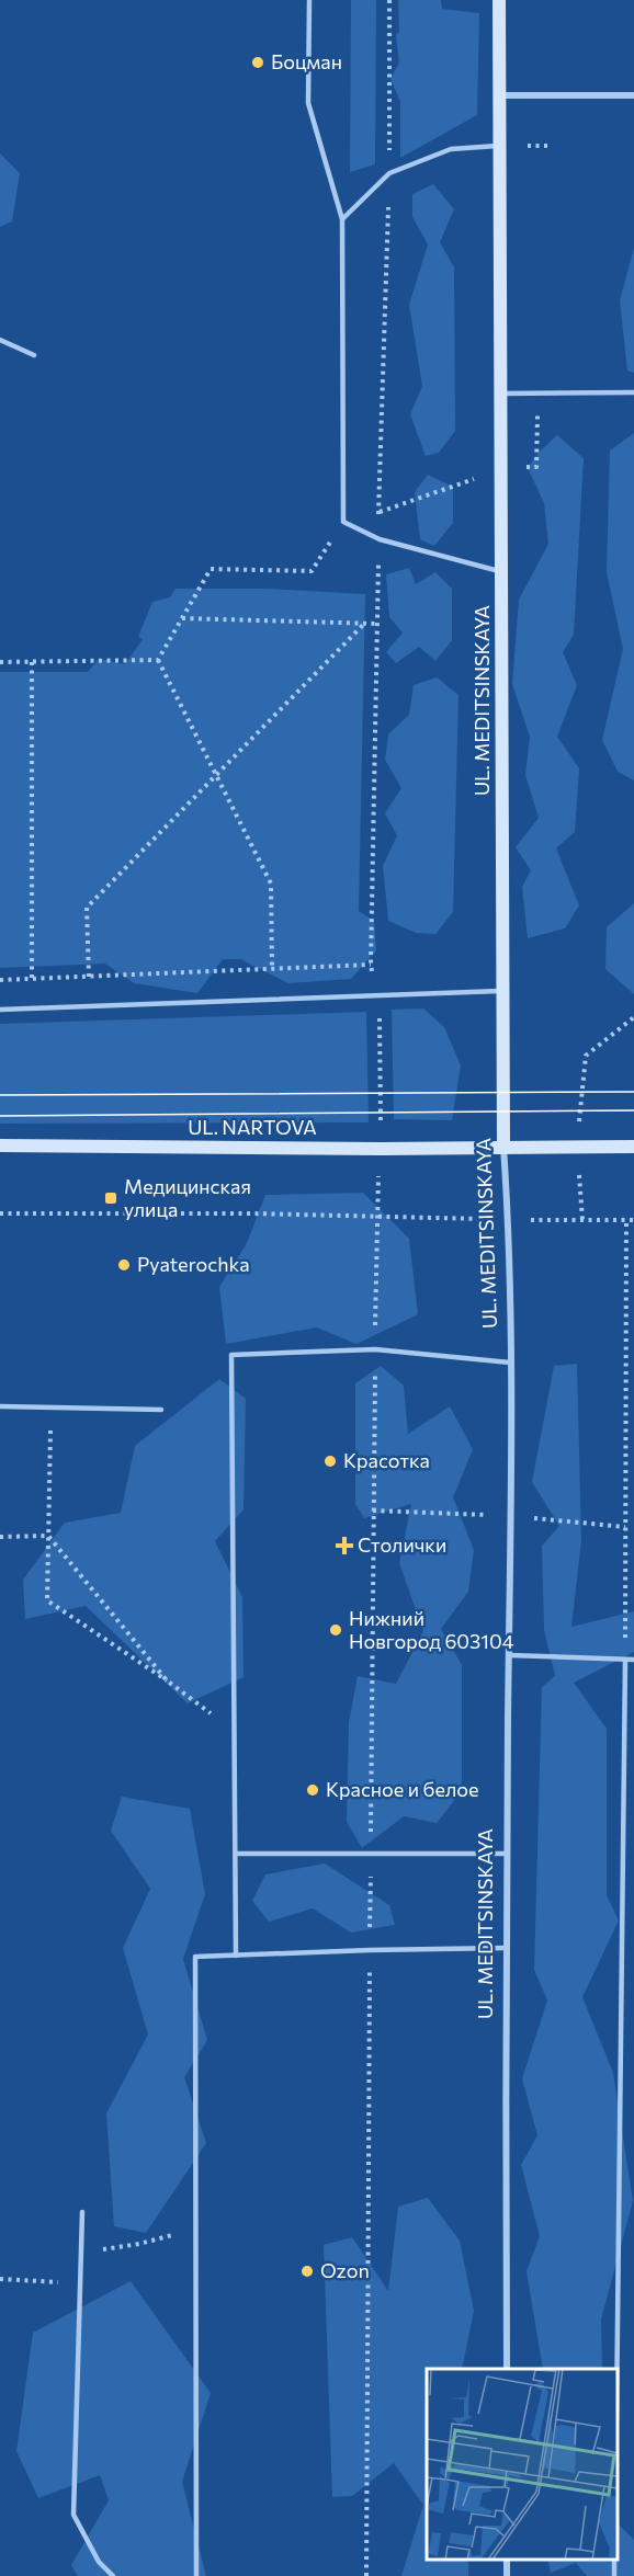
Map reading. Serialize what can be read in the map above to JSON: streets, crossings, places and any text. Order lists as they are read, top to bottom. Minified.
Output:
{"streets":{"street":["UL. MEDITSINSKAYA","UL. NARTOVA"]},"crossings":[["UL. MEDITSINSKAYA","UL. NARTOVA"]],"places":{"other":["Боцман","Pyaterochka","Красотка","Нижний Новгород 603104","Красное и белое","Ozon"],"transit":["Медицинская улица"],"health":["Столички"]}}
